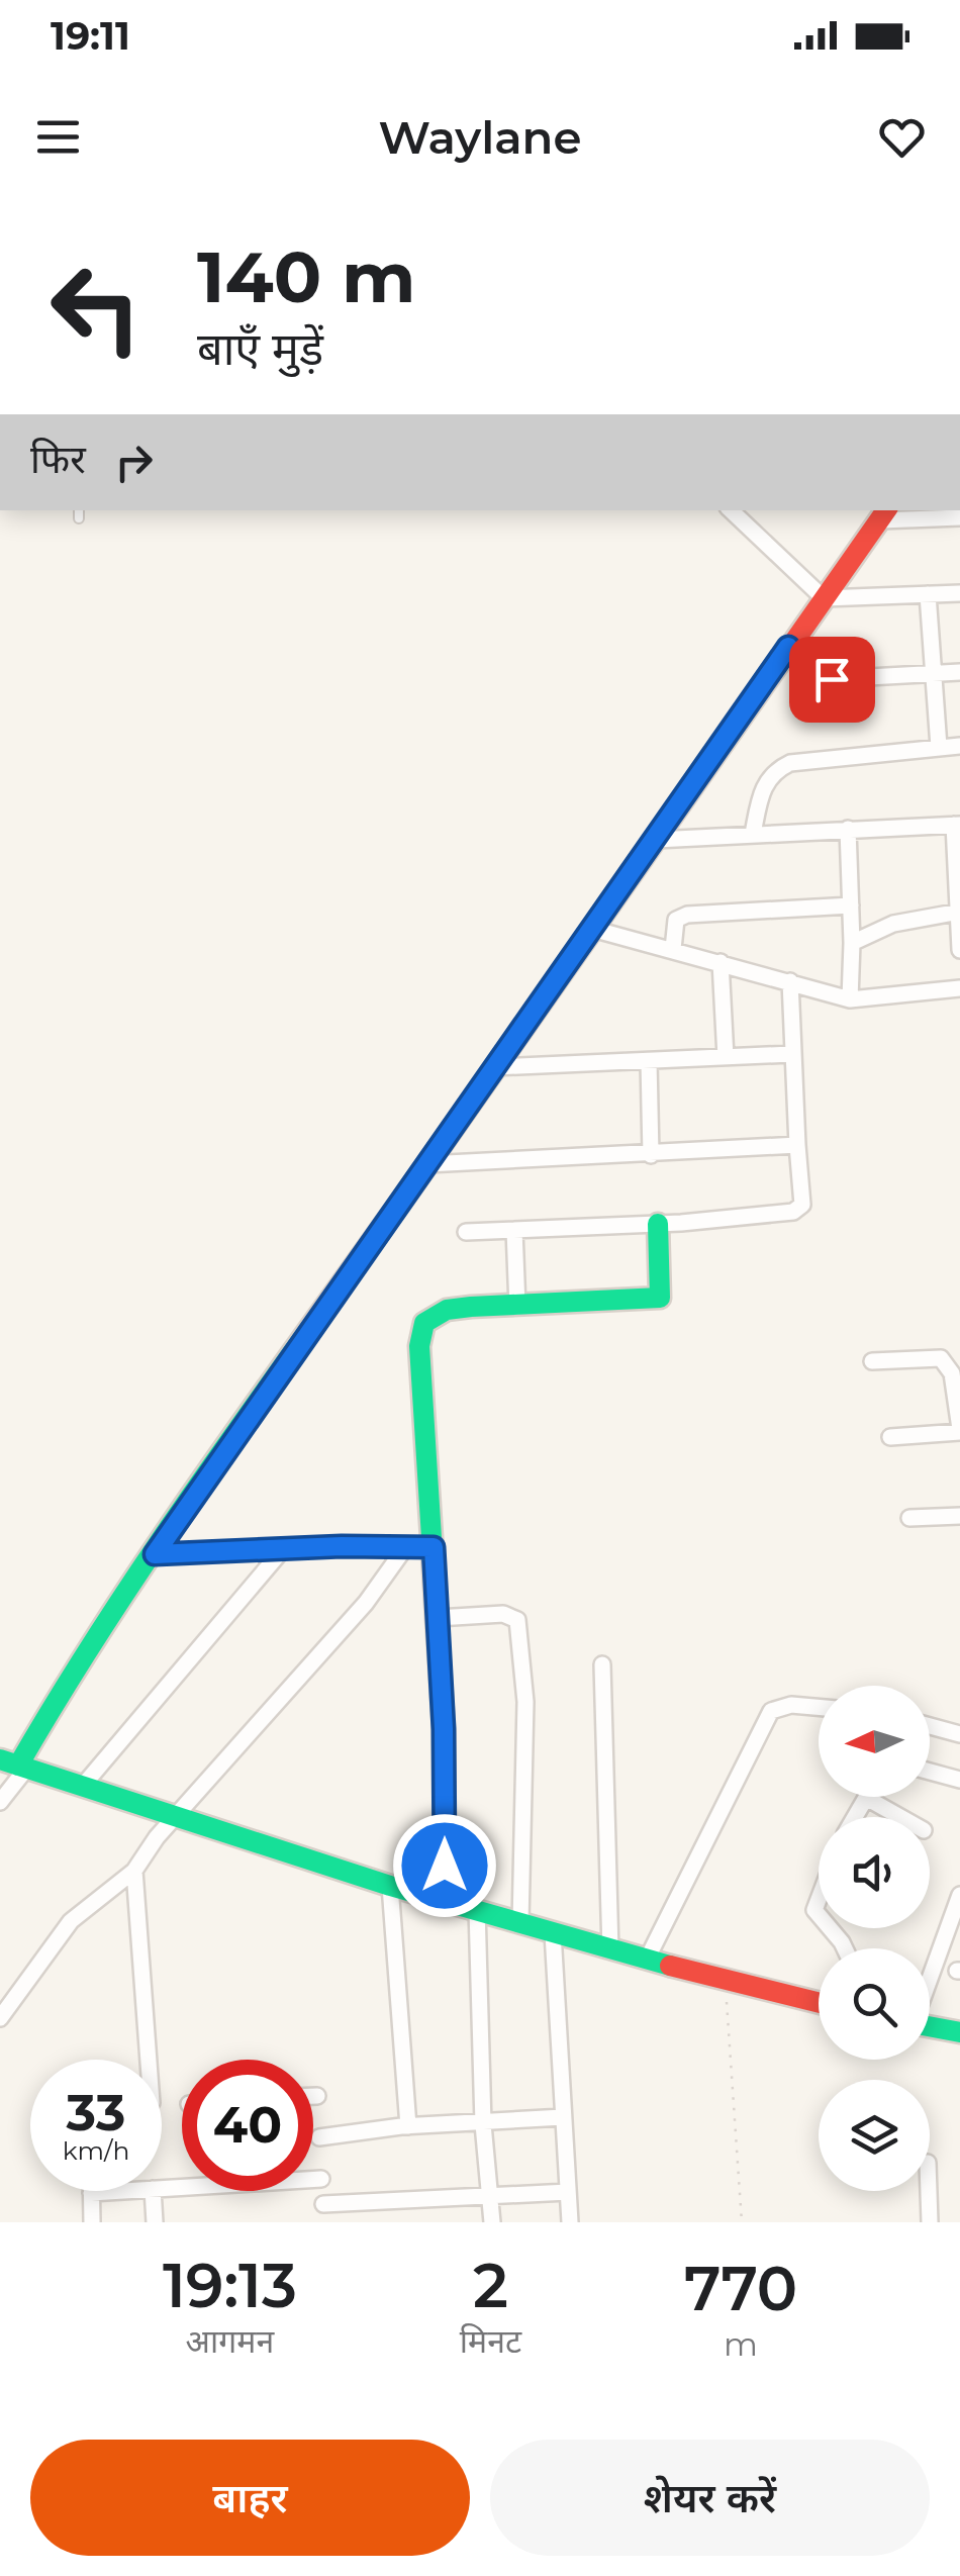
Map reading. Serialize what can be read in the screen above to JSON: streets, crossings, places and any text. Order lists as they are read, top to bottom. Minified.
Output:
{"north":"left","page":{"status":"19:11","header":"Waylane","turn":["140 m","बाएँ मुड़ें"],"then":"फिर","speed":"33 km/h","limit":"40","eta":["19:13","आगमन","2","मिनट","770","m"],"buttons":["बाहर","शेयर करें"]}}
